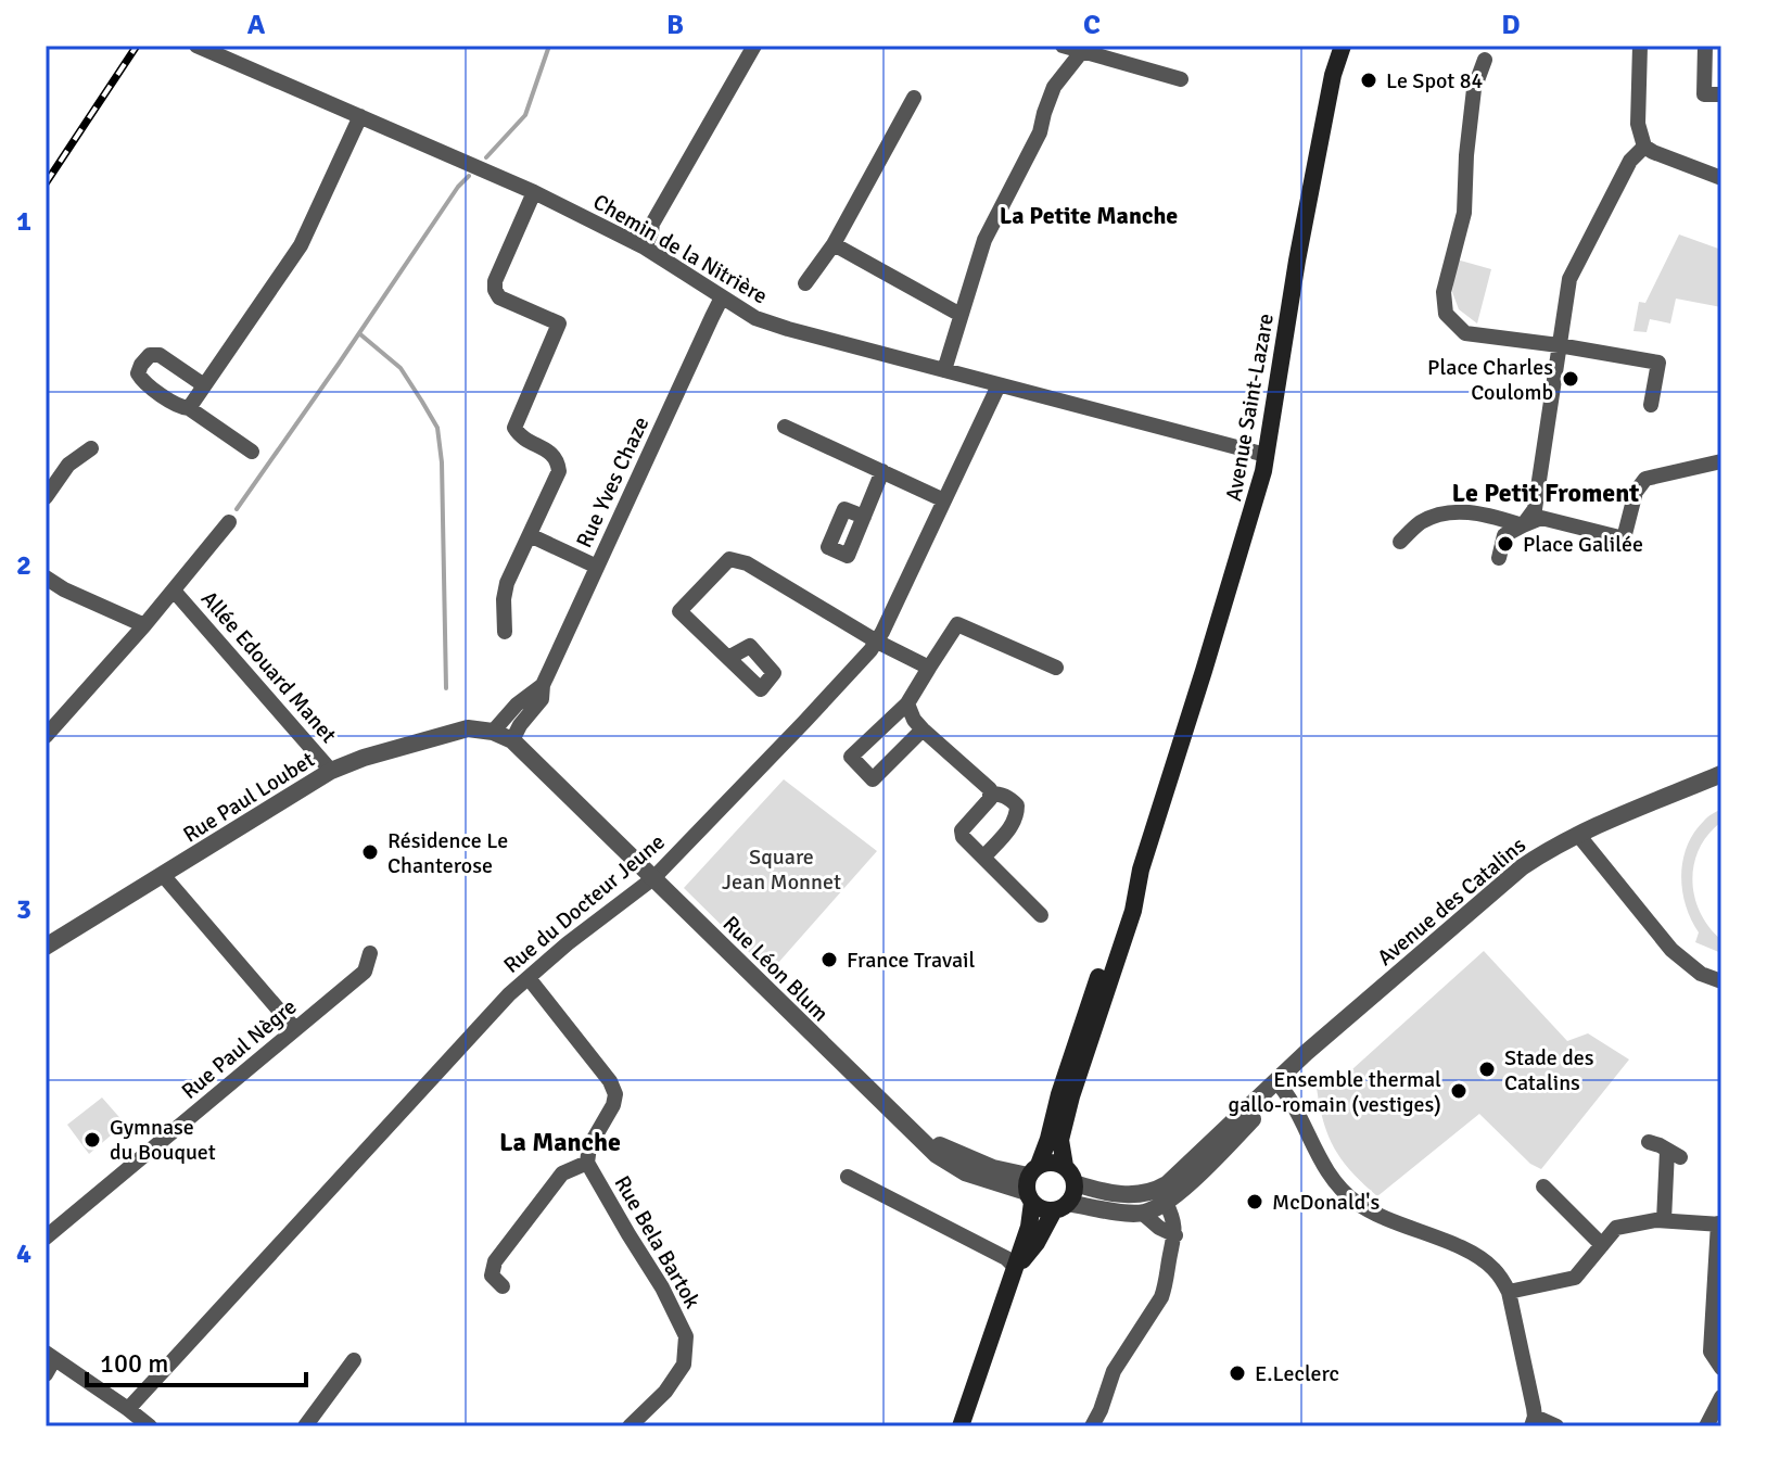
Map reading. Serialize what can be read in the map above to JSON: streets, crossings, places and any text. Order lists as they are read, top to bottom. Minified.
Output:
{"streets":{"main road":["Avenue Saint-Lazare"],"street":["Chemin de la Nitrière","Rue Yves Chaze","Allée Edouard Manet","Rue Paul Loubet","Avenue des Catalins","Rue du Docteur Jeune","Rue Léon Blum","Rue Paul Nègre","Rue Bela Bartok"]},"crossings":[["Chemin de la Nitrière","Avenue Saint-Lazare"],["Chemin de la Nitrière","Rue Yves Chaze"],["Chemin de la Nitrière","Rue du Docteur Jeune"],["Avenue Saint-Lazare","Rue Léon Blum"],["Rue Yves Chaze","Rue Paul Loubet"],["Rue Yves Chaze","Rue Léon Blum"],["Allée Edouard Manet","Rue Paul Loubet"],["Rue Paul Loubet","Rue Léon Blum"],["Rue du Docteur Jeune","Rue Léon Blum"],["Rue du Docteur Jeune","Rue Bela Bartok"]],"districts":["La Petite Manche","Le Petit Froment","La Manche"],"parks":["Square Jean Monnet"],"places":["Le Spot 84","Place Charles Coulomb","Place Galilée","Résidence Le Chanterose","France Travail","Stade des Catalins","Ensemble thermal gallo-romain (vestiges)","Gymnase du Bouquet","McDonald's","E.Leclerc"],"scale_bar":"100 m","grid":{"columns":["A","B","C","D"],"rows":["1","2","3","4"]}}
